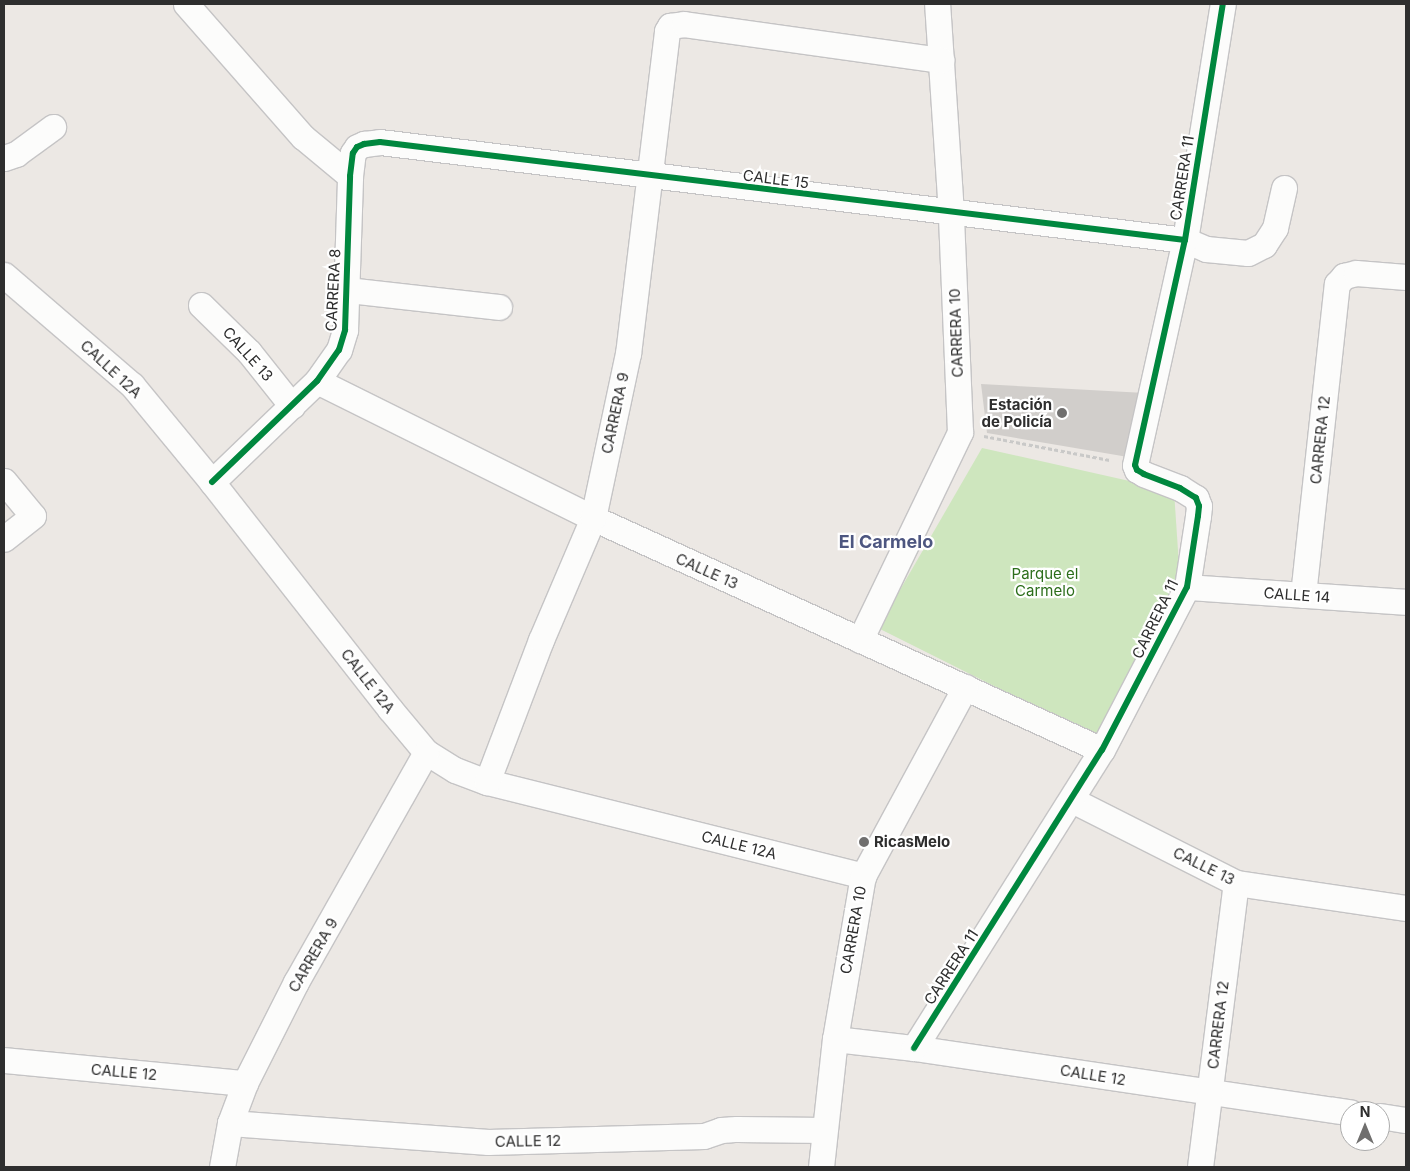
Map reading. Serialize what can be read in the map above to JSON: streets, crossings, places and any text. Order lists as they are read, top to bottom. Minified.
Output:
{"streets":{"street":["CARRERA 11","CALLE 15","CARRERA 8","CARRERA 10","CALLE 13","CALLE 12A","CARRERA 9","CARRERA 12","CALLE 14","CALLE 12"]},"crossings":[["CARRERA 11","CALLE 15"],["CARRERA 11","CALLE 13"],["CARRERA 11","CALLE 14"],["CARRERA 11","CALLE 12"],["CALLE 15","CARRERA 8"],["CALLE 15","CARRERA 10"],["CALLE 15","CARRERA 9"],["CARRERA 8","CALLE 13"],["CARRERA 8","CALLE 12A"],["CARRERA 10","CALLE 13"],["CARRERA 10","CALLE 12A"],["CARRERA 10","CARRERA 9"],["CARRERA 10","CALLE 12"],["CALLE 13","CARRERA 9"],["CALLE 13","CARRERA 12"],["CALLE 12A","CARRERA 9"],["CARRERA 9","CALLE 12"],["CARRERA 12","CALLE 14"],["CARRERA 12","CALLE 12"]],"districts":["El Carmelo"],"parks":["Parque el Carmelo"],"places":["Estación de Policía","RicasMelo"],"north":"top"}
